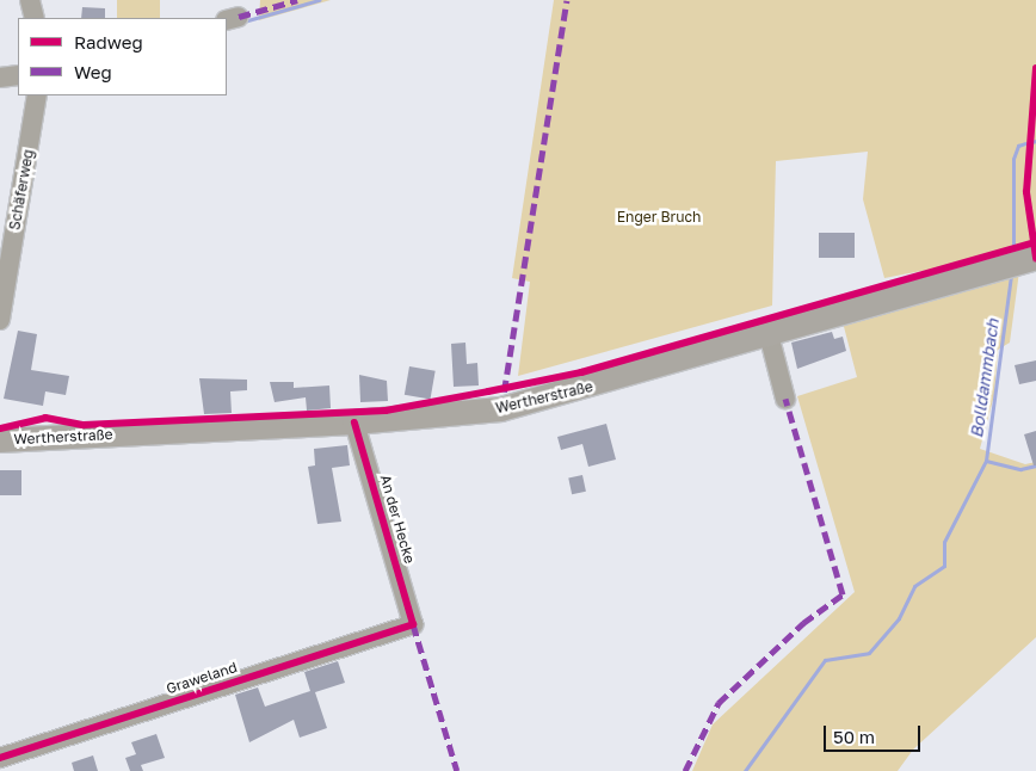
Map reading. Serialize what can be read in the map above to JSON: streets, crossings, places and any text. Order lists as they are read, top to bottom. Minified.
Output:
{"streets":{"main road":["Wertherstraße"],"street":["Schäferweg","An der Hecke","Graweland"]},"crossings":[["Wertherstraße","An der Hecke"],["An der Hecke","Graweland"]],"water":["Bolldammbach"],"parks":["Enger Bruch"],"legend":["Radweg","Weg"],"scale_bar":"50 m"}
